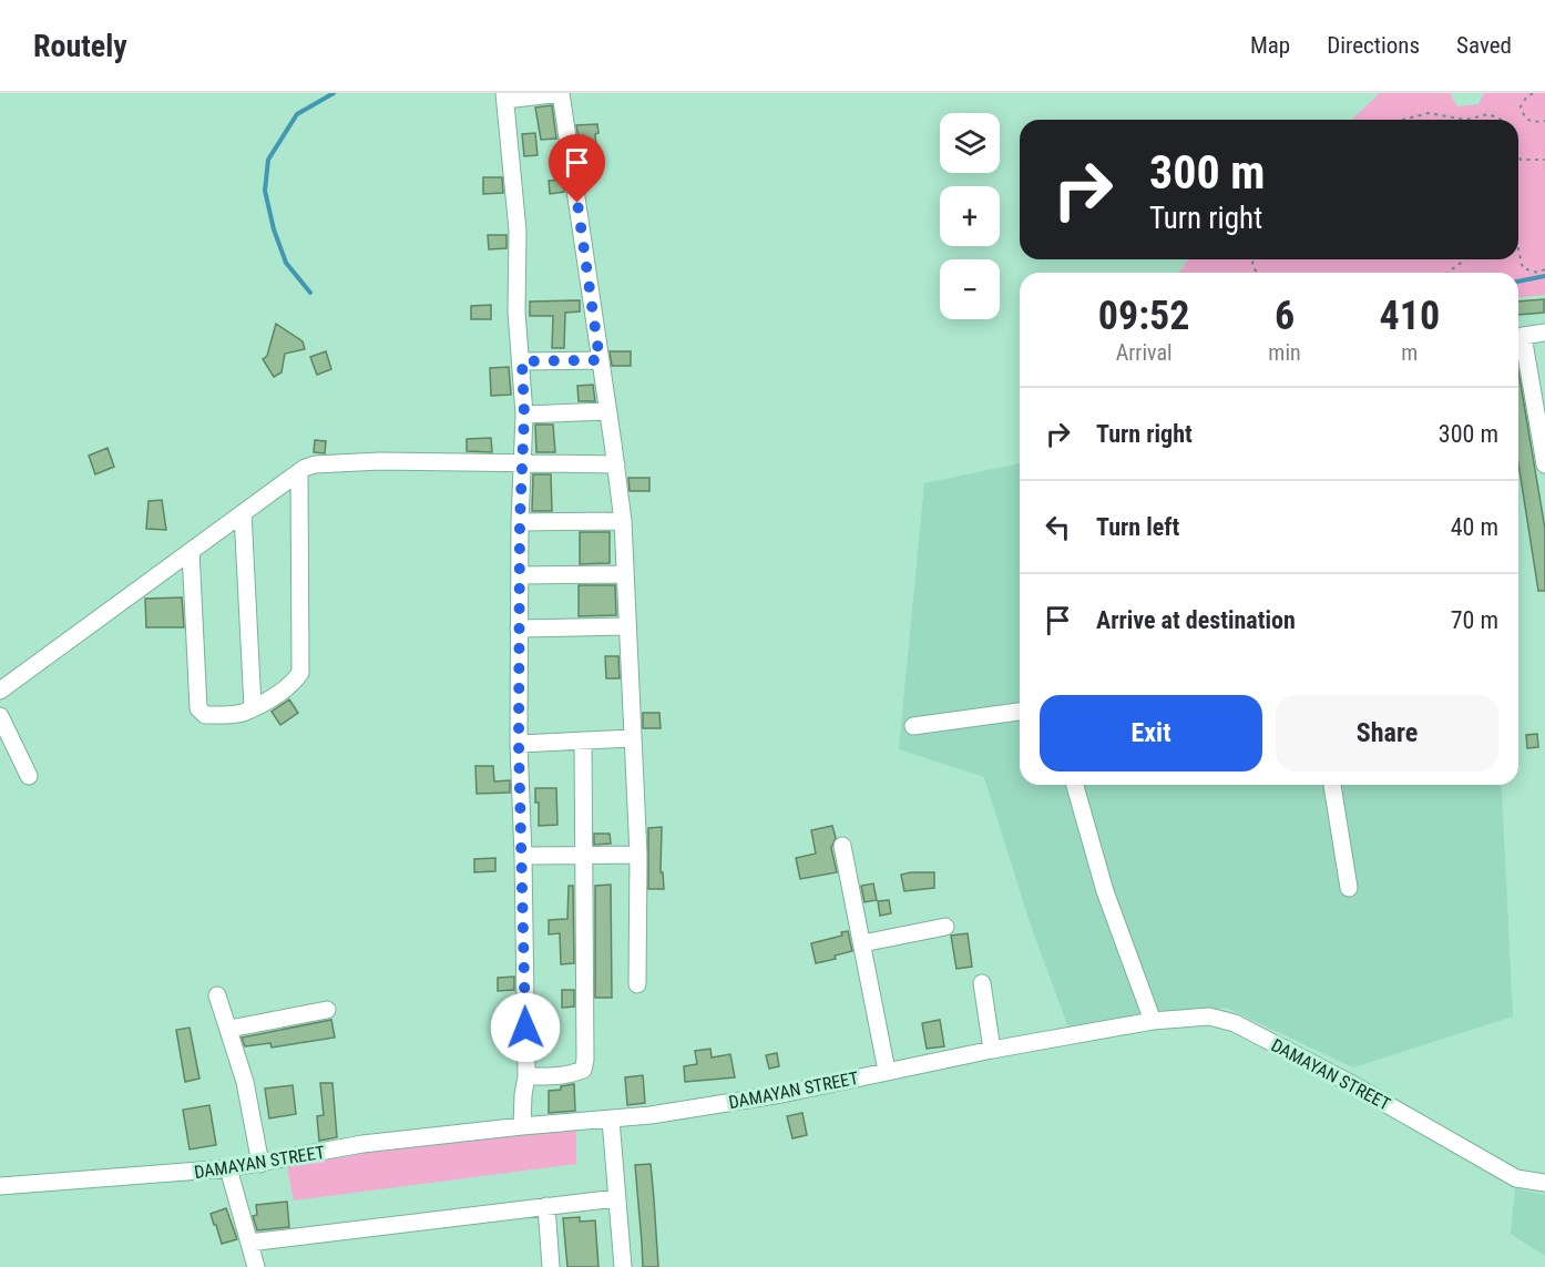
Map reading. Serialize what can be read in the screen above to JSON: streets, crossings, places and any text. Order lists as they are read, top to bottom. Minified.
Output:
{"streets":{"street":["DAMAYAN STREET"]},"page":{"header":"Routely","nav":["Map","Directions","Saved"],"map_buttons":["+","−"],"turn":["300 m","Turn right"],"eta":["09:52","Arrival","6","min","410","m"],"list":[{"name":"Turn right","value":"300 m"},{"name":"Turn left","value":"40 m"},{"name":"Arrive at destination","value":"70 m"}],"buttons":["Exit","Share"]}}
